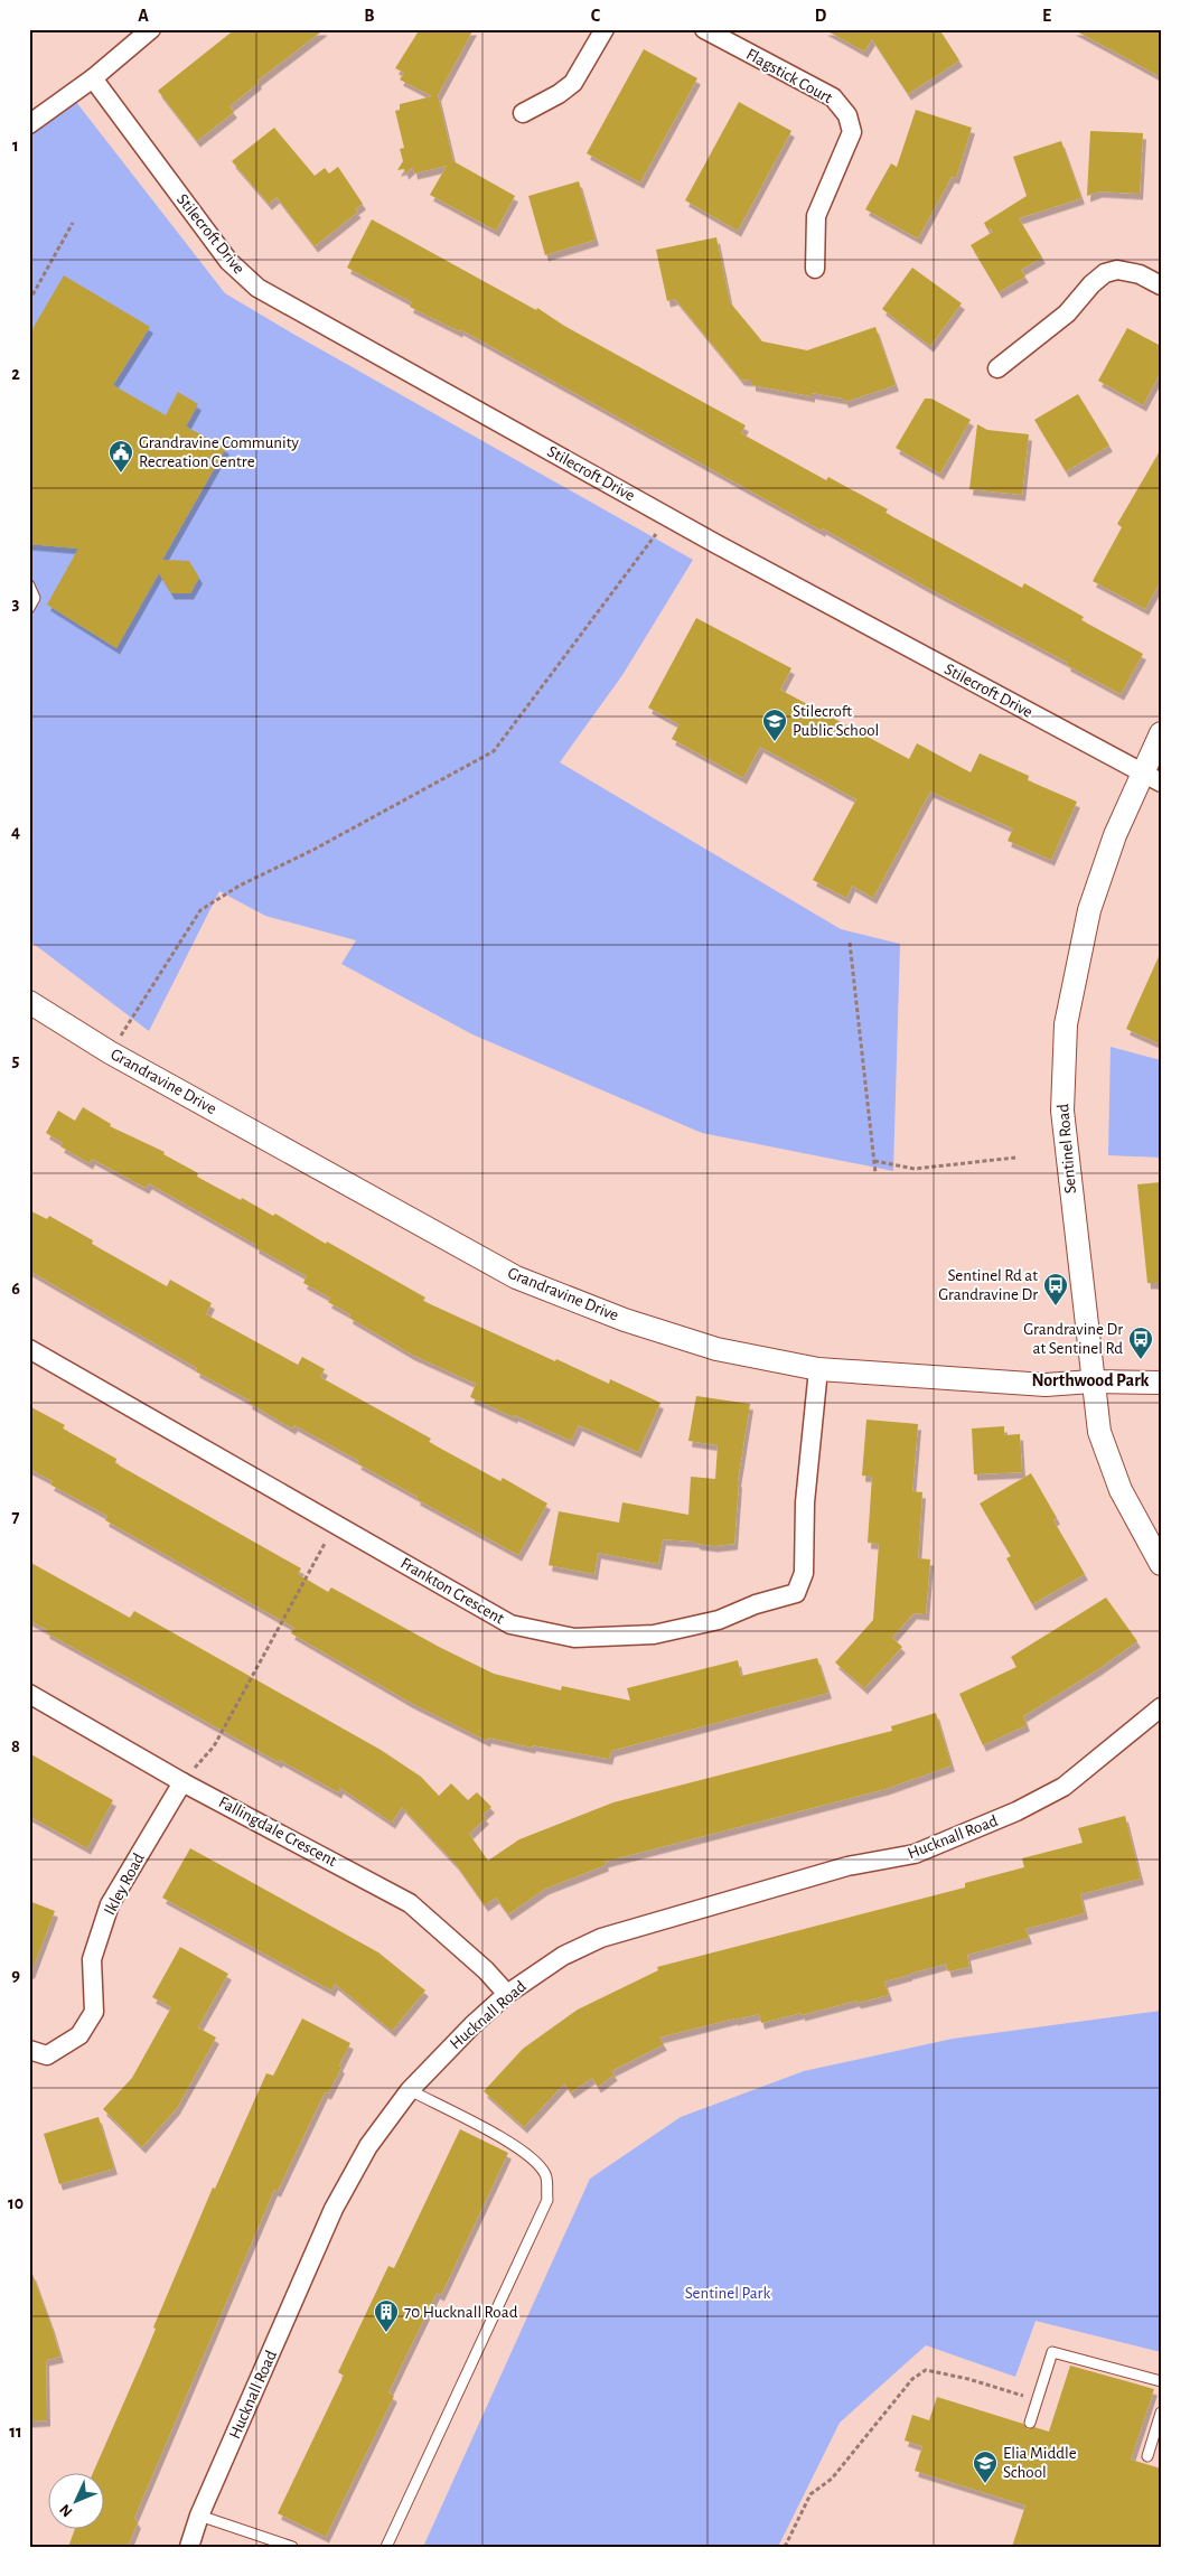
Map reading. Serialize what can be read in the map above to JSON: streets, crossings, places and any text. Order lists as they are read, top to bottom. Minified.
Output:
{"streets":{"street":["Flagstick Court","Stilecroft Drive","Grandravine Drive","Sentinel Road","Frankton Crescent","Fallingdale Crescent","Hucknall Road","Ikley Road"]},"crossings":[["Stilecroft Drive","Sentinel Road"],["Grandravine Drive","Sentinel Road"],["Grandravine Drive","Frankton Crescent"],["Fallingdale Crescent","Hucknall Road"],["Fallingdale Crescent","Ikley Road"]],"districts":["Northwood Park"],"parks":["Sentinel Park"],"places":{"public building":["Grandravine Community Recreation Centre"],"school or university":["Stilecroft Public School","Elia Middle School"],"bus stop":["Sentinel Rd at Grandravine Dr","Grandravine Dr at Sentinel Rd"],"building":["70 Hucknall Road"]},"north":"bottom left","grid":{"columns":["A","B","C","D","E"],"rows":["1","2","3","4","5","6","7","8","9","10","11"]}}
